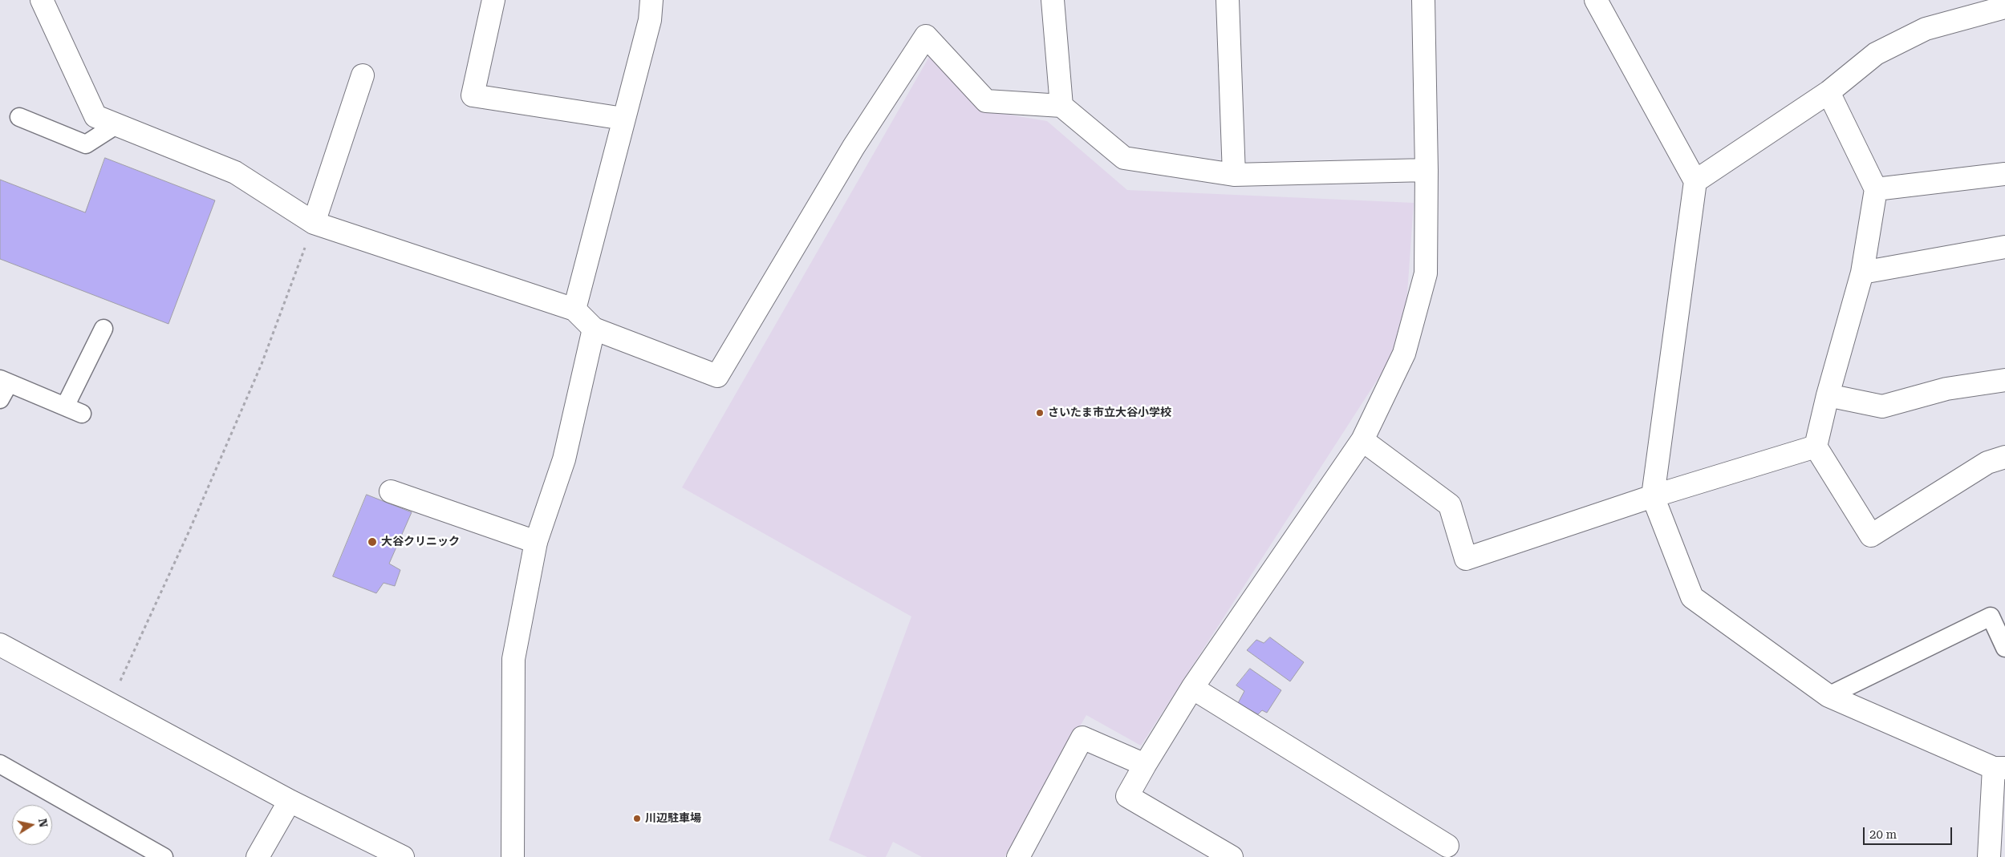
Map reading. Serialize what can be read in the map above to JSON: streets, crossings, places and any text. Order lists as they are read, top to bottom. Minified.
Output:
{"places":["さいたま市立大谷小学校","大谷クリニック","川辺駐車場"],"scale_bar":"20 m","north":"right"}
